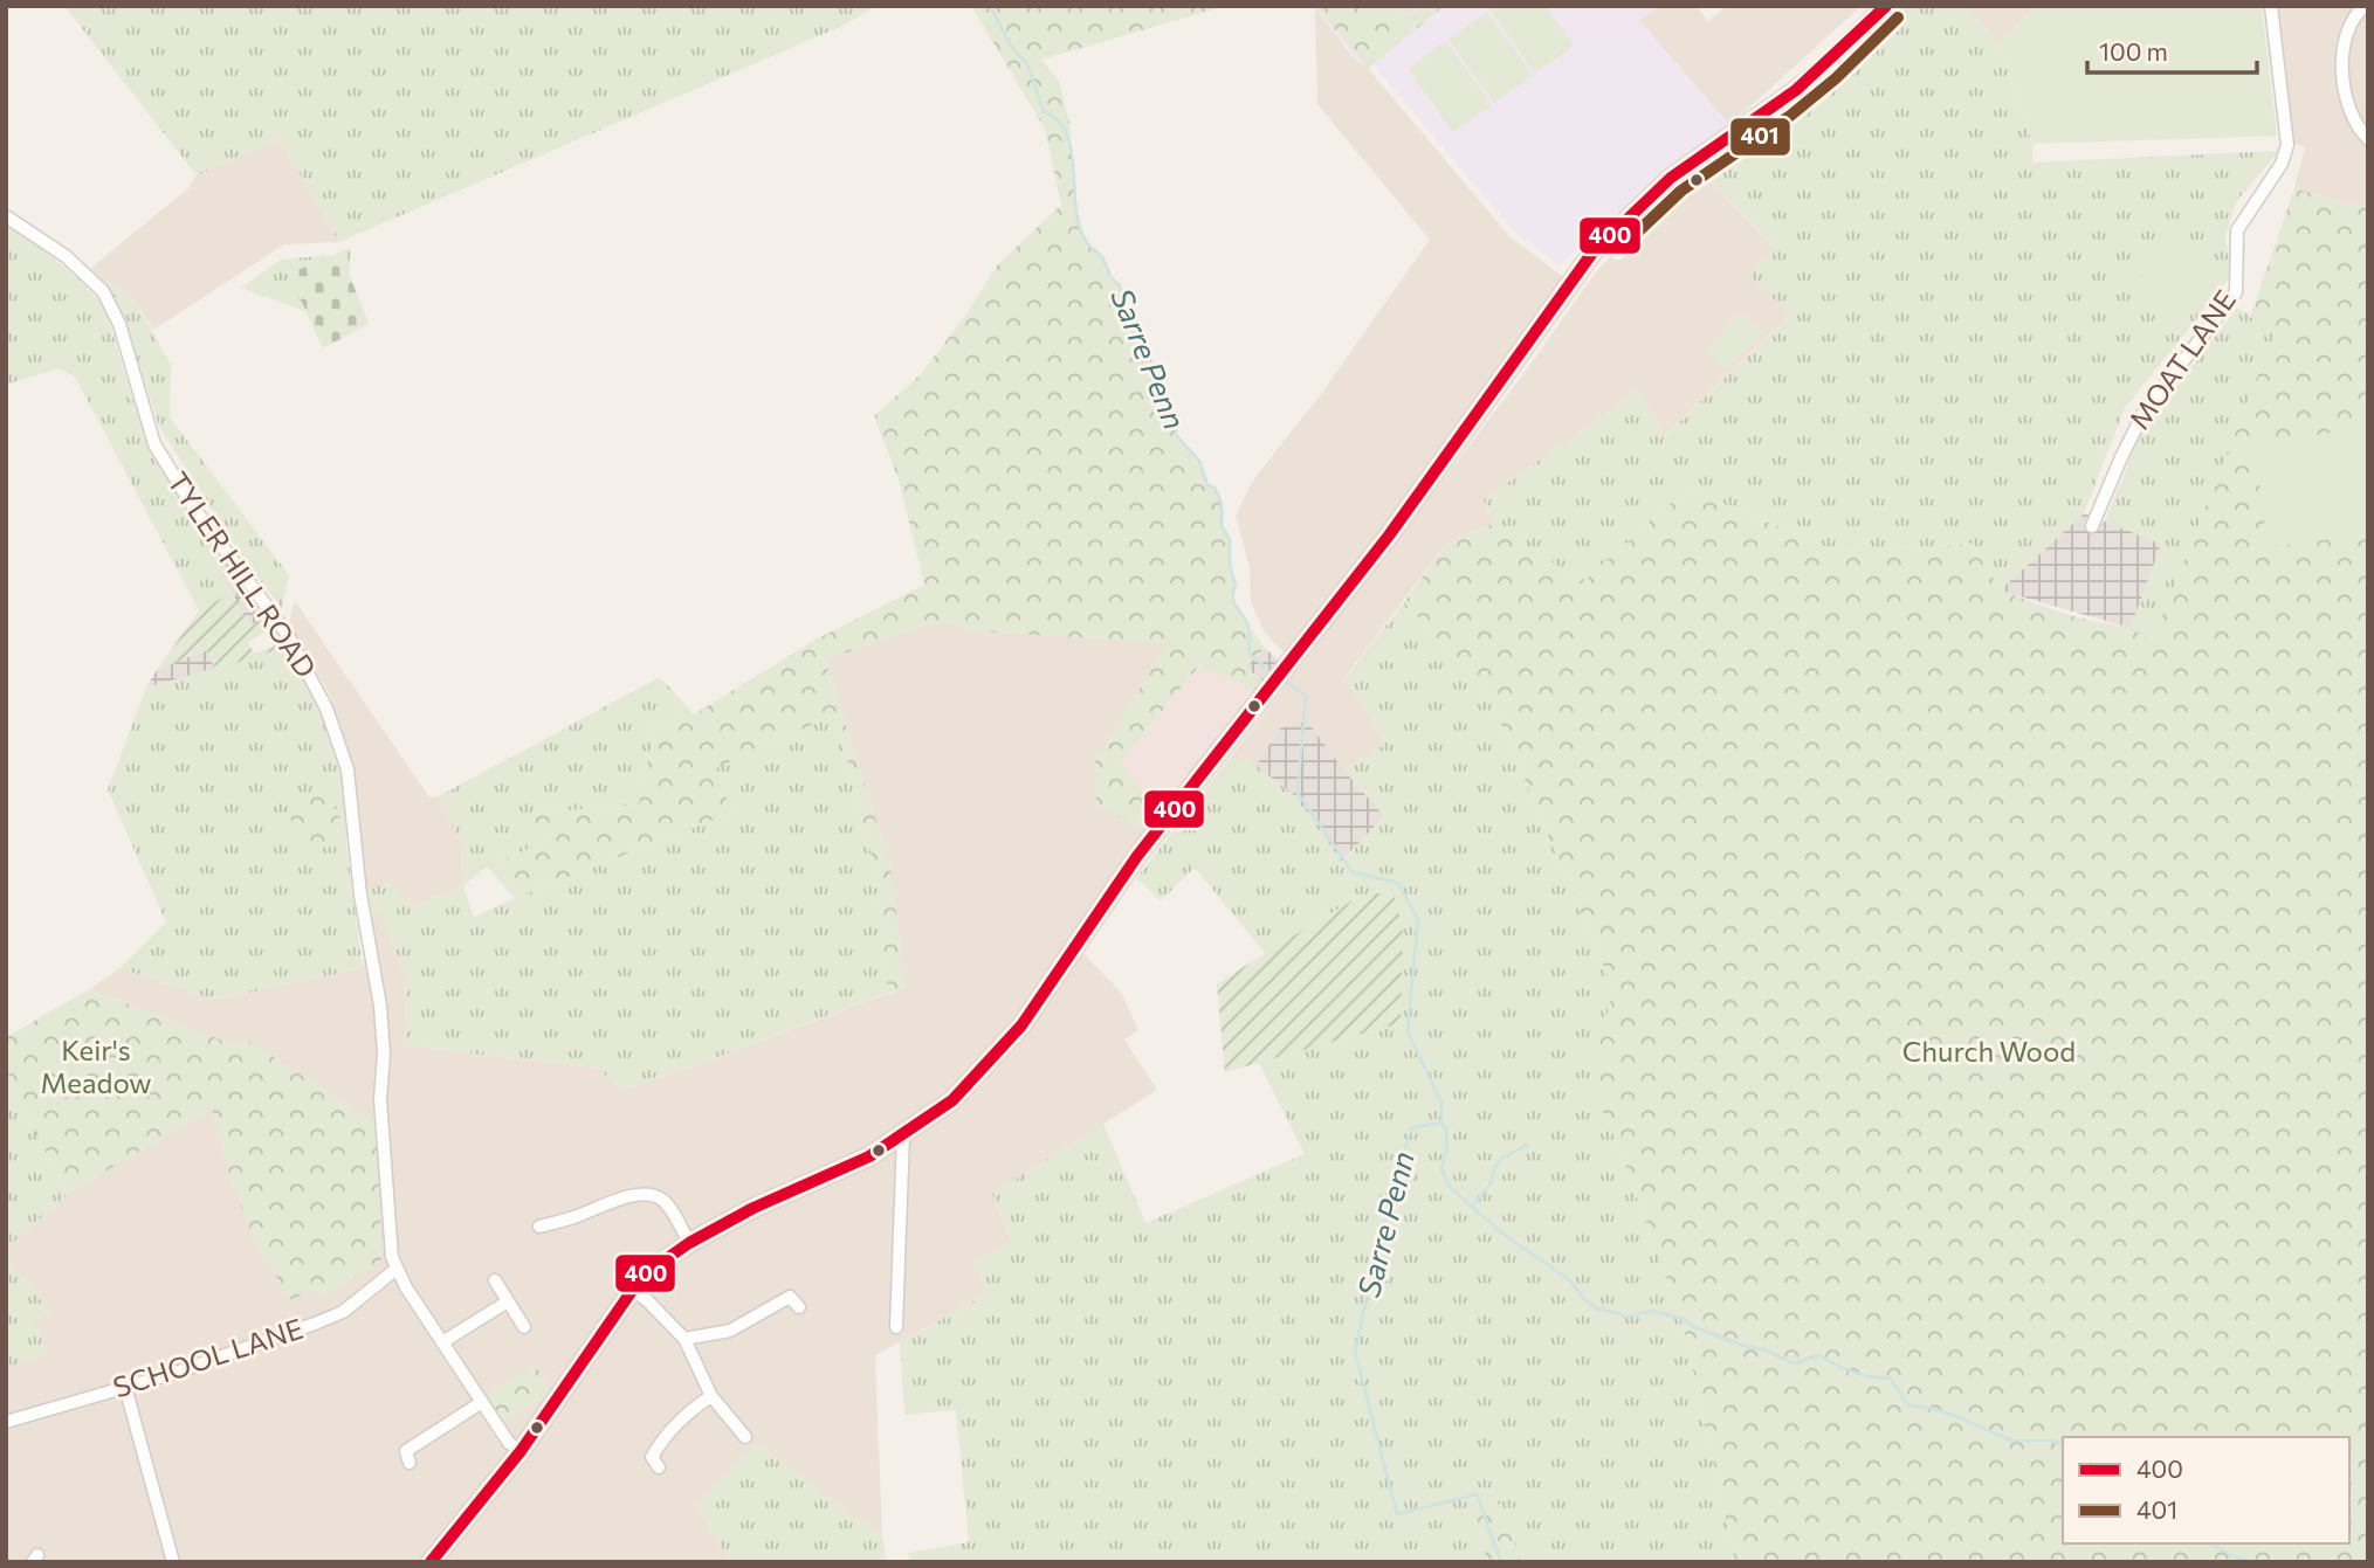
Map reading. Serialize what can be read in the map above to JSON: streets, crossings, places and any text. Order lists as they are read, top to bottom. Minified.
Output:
{"streets":{"street":["MOAT LANE","TYLER HILL ROAD","SCHOOL LANE"]},"crossings":[["TYLER HILL ROAD","SCHOOL LANE"]],"water":["Sarre Penn"],"parks":["Keir's Meadow","Church Wood"],"lines":["transit line 400","transit line 401"],"legend":["400","401"],"scale_bar":"100 m"}
